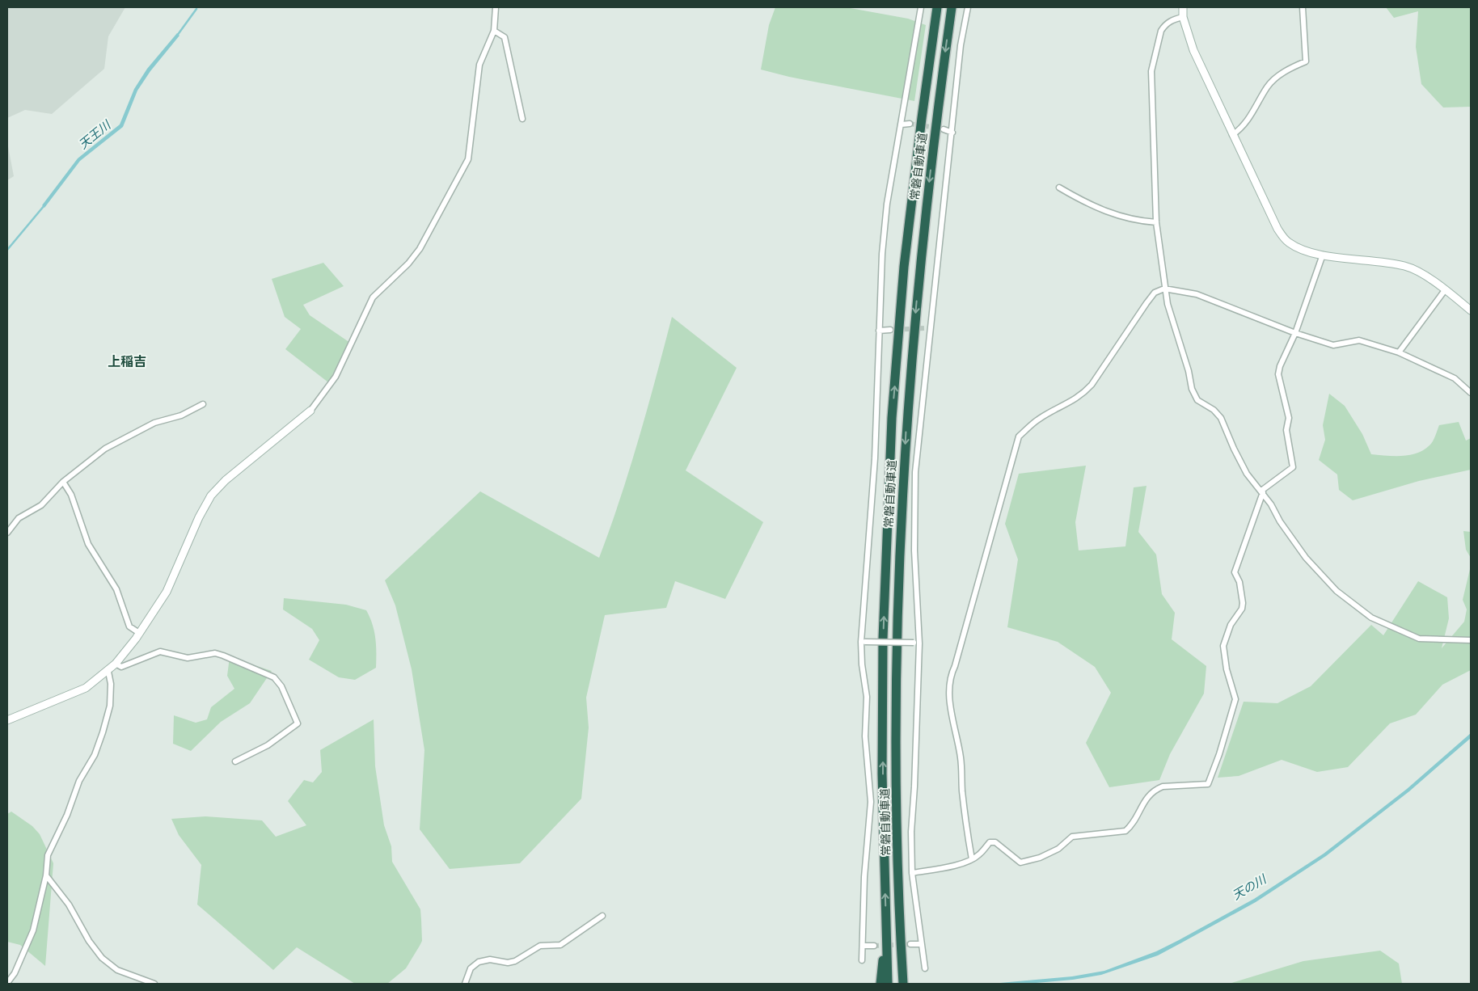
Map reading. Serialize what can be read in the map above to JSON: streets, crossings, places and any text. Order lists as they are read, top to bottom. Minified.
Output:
{"streets":{"highway":["常磐自動車道"]},"districts":["上稲吉"],"water":["天王川","天の川"]}
